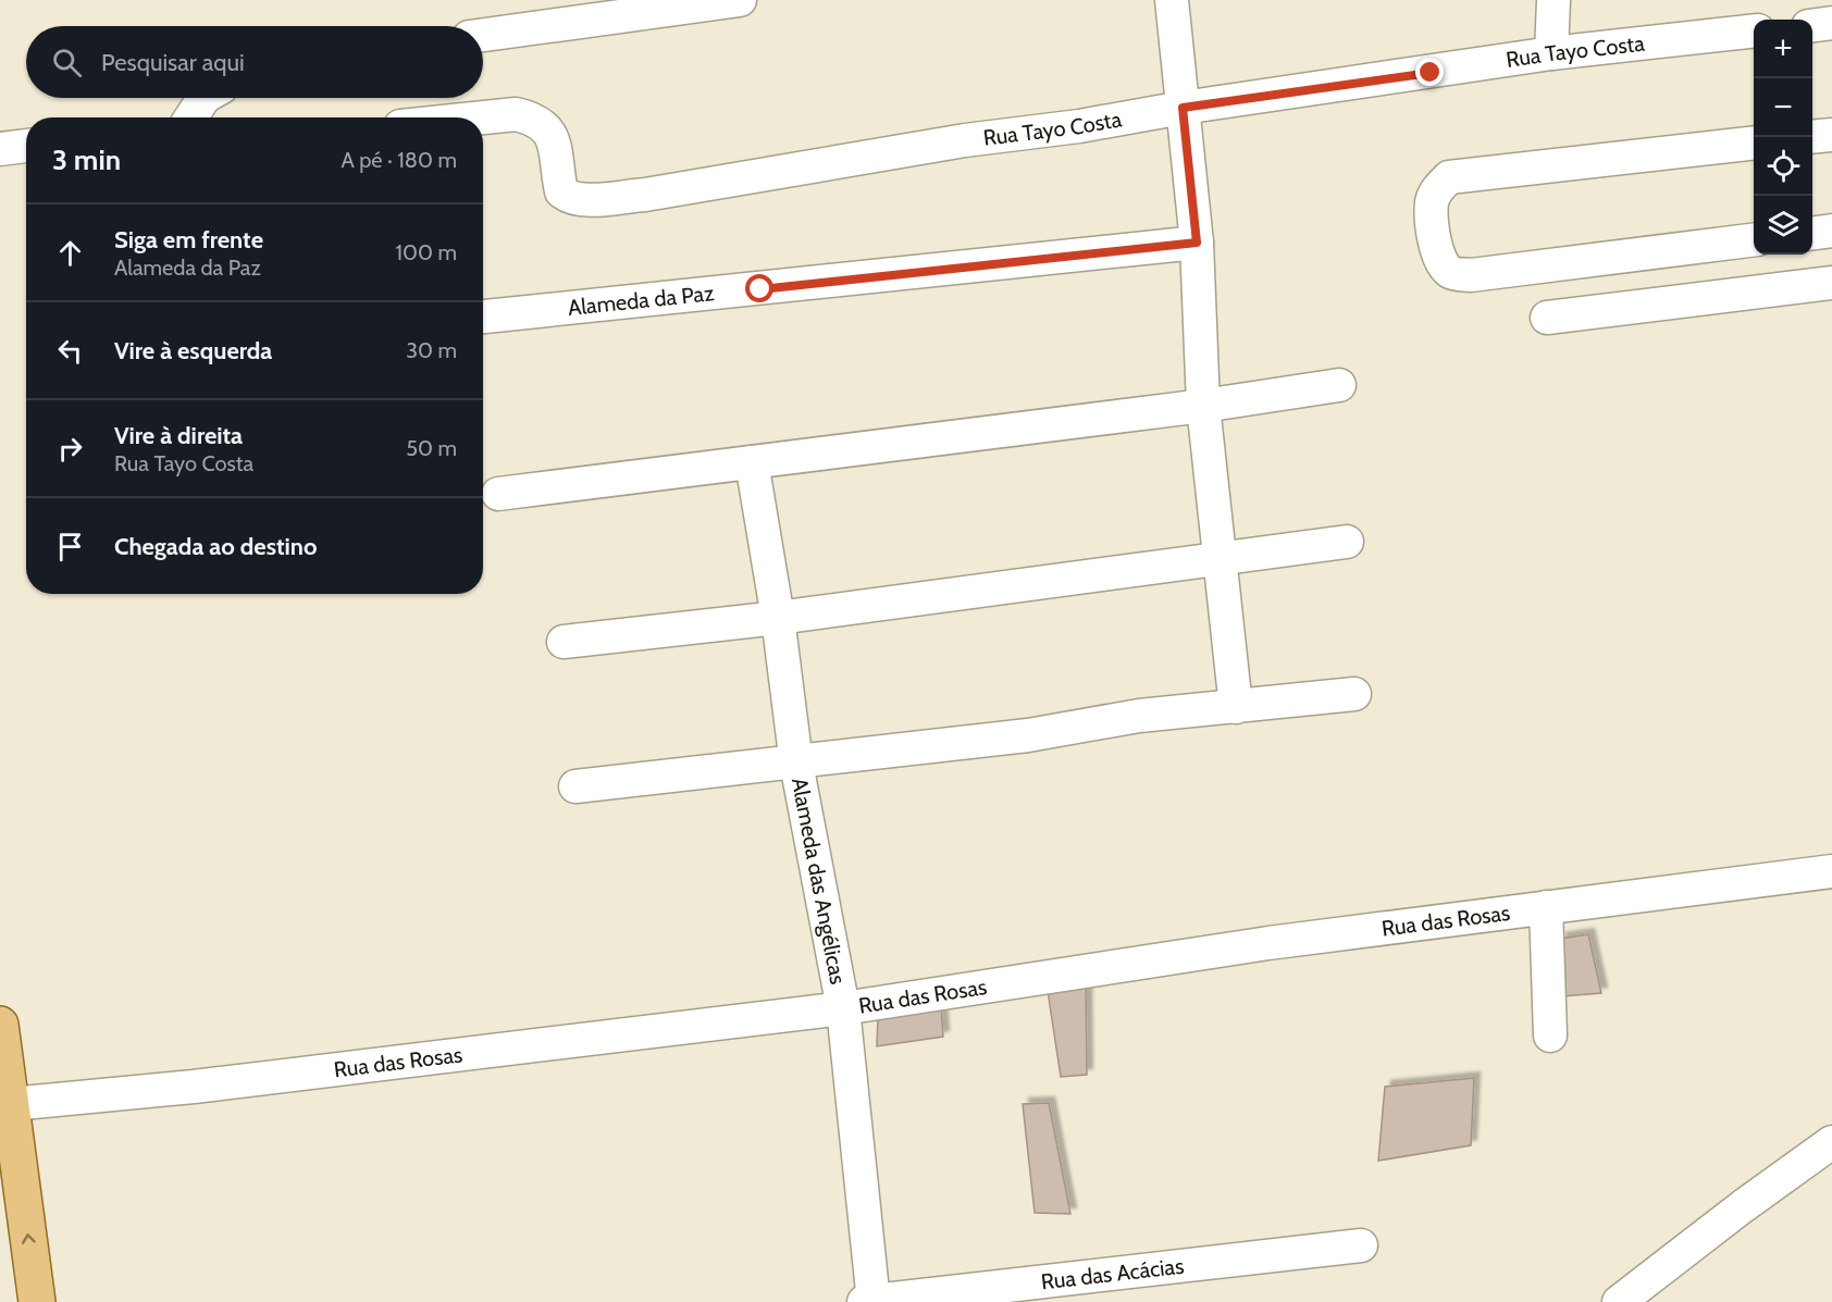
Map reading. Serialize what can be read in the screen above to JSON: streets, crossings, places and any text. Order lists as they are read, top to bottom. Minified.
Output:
{"streets":{"street":["Rua Tayo Costa","Alameda da Paz","Alameda das Angélicas","Rua das Rosas","Rua das Acácias"]},"crossings":[["Alameda das Angélicas","Rua das Rosas"],["Alameda das Angélicas","Rua das Acácias"]],"page":{"map_buttons":["+","−"],"search":"Pesquisar aqui","heading":["3 min","A pé · 180 m"],"list":[["Siga em frente","Alameda da Paz","100 m"],["Vire à esquerda","30 m"],["Vire à direita","Rua Tayo Costa","50 m"],"Chegada ao destino"]}}
